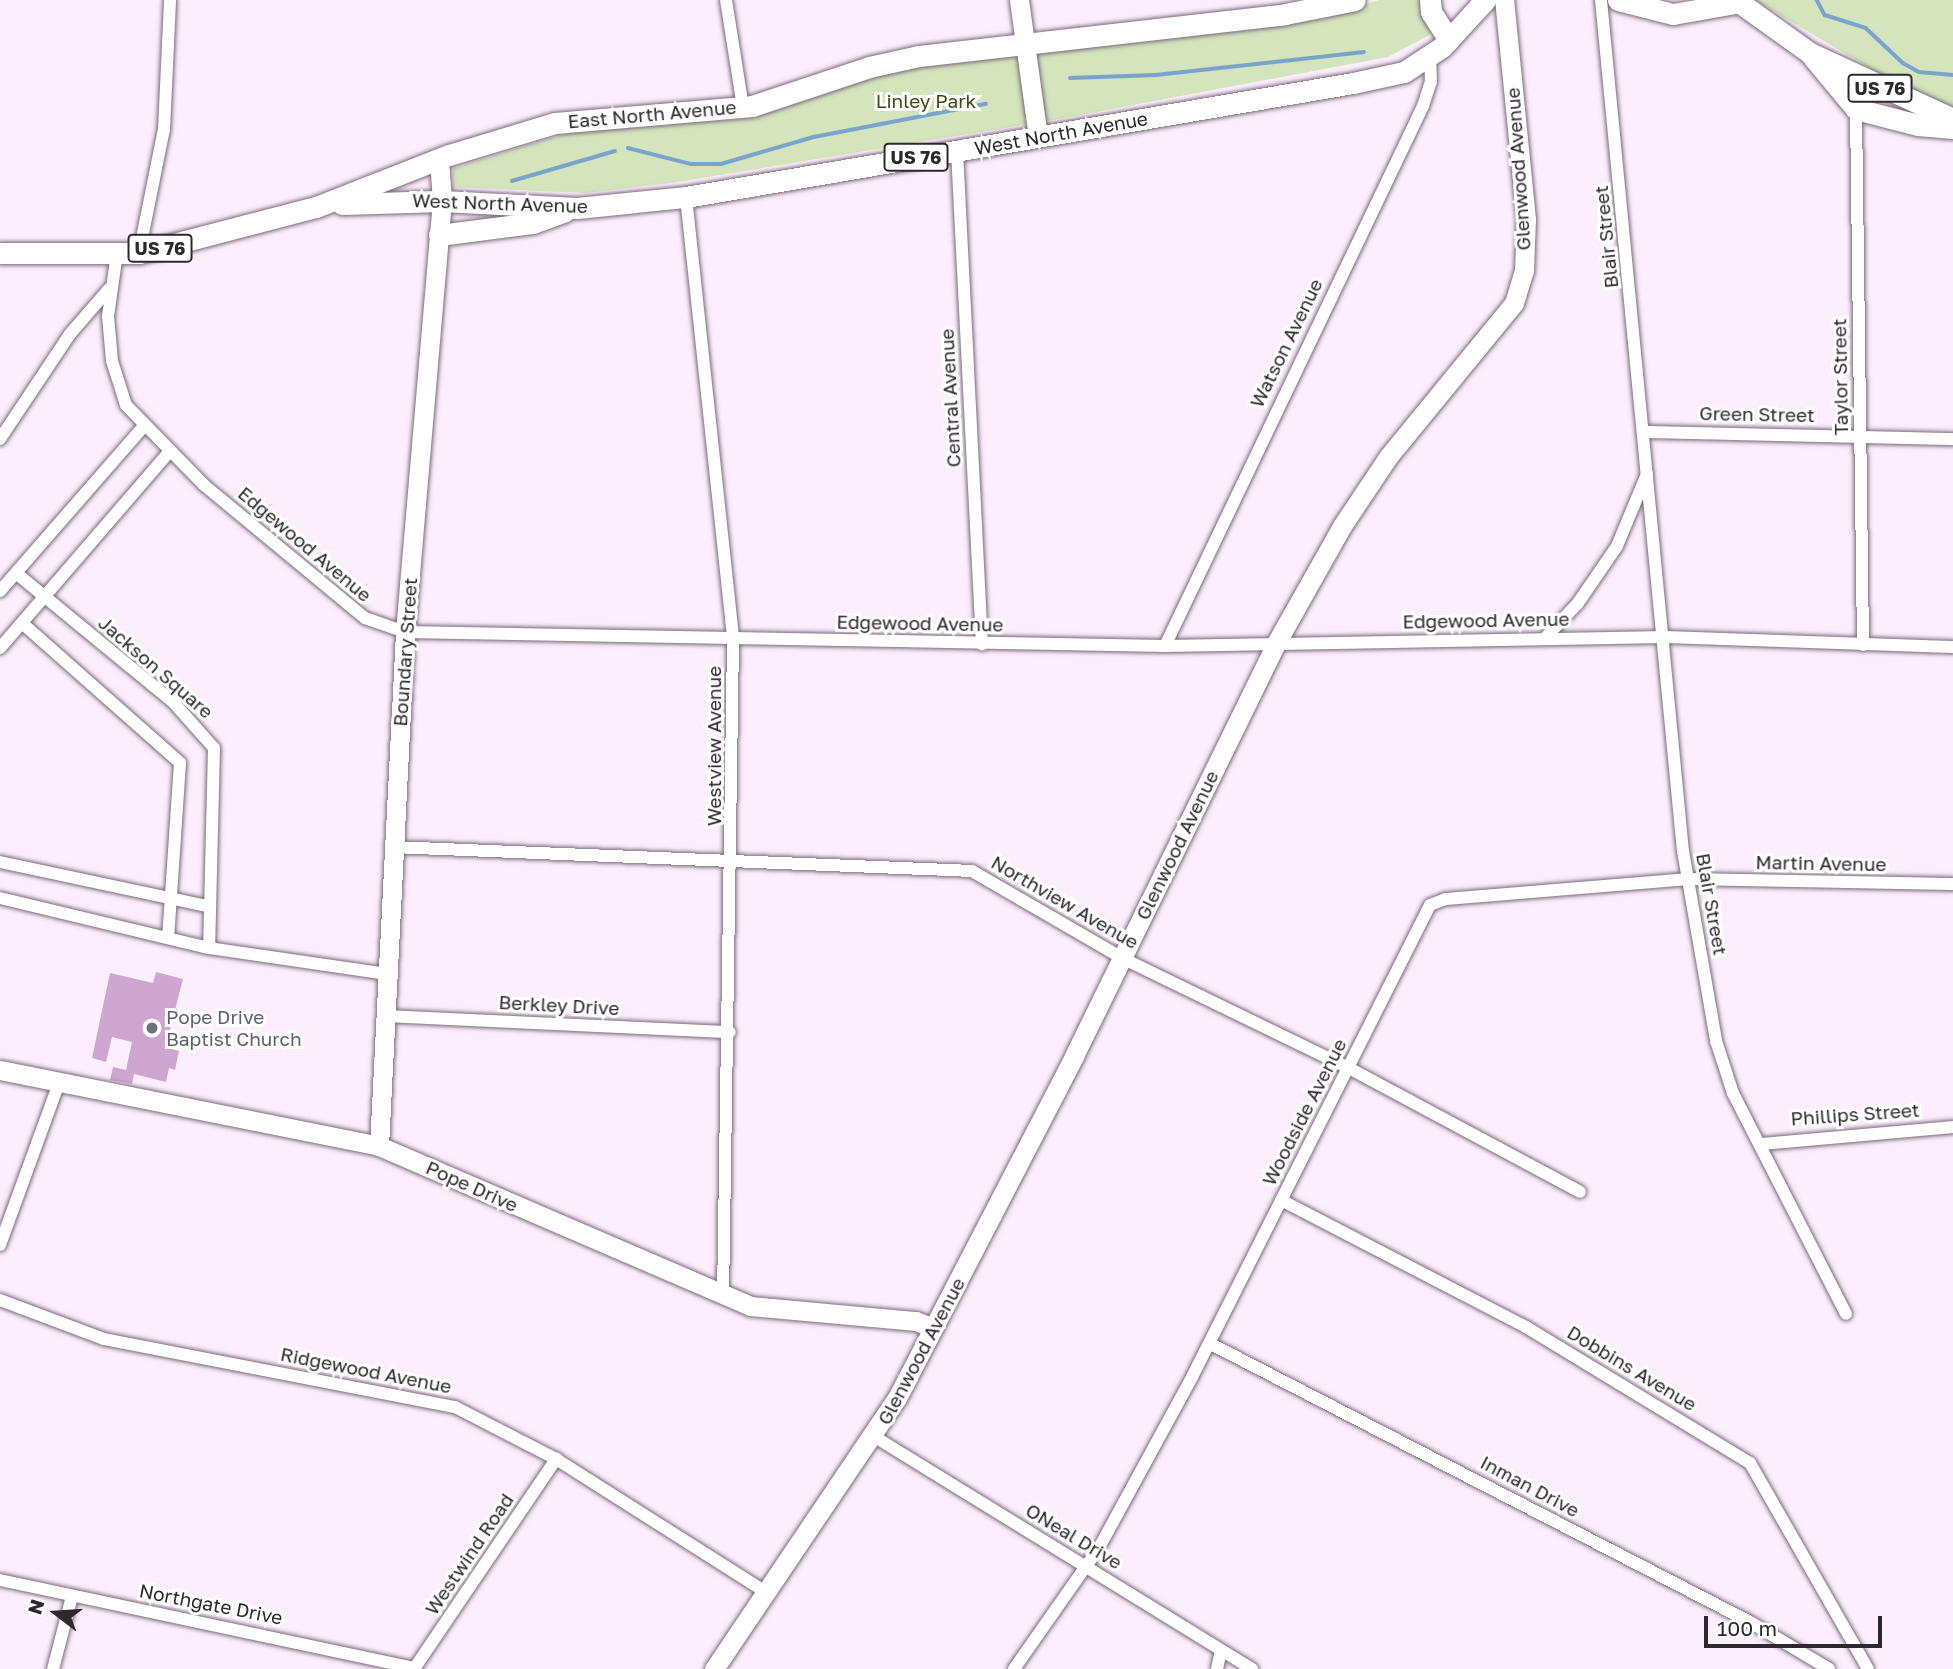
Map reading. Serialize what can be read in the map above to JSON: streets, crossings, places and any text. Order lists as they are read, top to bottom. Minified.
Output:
{"streets":{"main road":["US 76","East North Avenue","West North Avenue"],"street":["Glenwood Avenue","Blair Street","Watson Avenue","Taylor Street","Central Avenue","Green Street","Edgewood Avenue","Boundary Street","Jackson Square","Westview Avenue","Martin Avenue","Northview Avenue","Berkley Drive","Woodside Avenue","Phillips Street","Pope Drive","Dobbins Avenue","Ridgewood Avenue","Inman Drive","ONeal Drive","Westwind Road","Northgate Drive"]},"crossings":[["East North Avenue","West North Avenue"],["East North Avenue","Edgewood Avenue"],["East North Avenue","Boundary Street"],["West North Avenue","Watson Avenue"],["West North Avenue","Central Avenue"],["West North Avenue","Boundary Street"],["West North Avenue","Westview Avenue"],["Glenwood Avenue","Edgewood Avenue"],["Glenwood Avenue","Northview Avenue"],["Glenwood Avenue","Pope Drive"],["Glenwood Avenue","Ridgewood Avenue"],["Glenwood Avenue","ONeal Drive"],["Blair Street","Green Street"],["Blair Street","Edgewood Avenue"],["Blair Street","Martin Avenue"],["Blair Street","Woodside Avenue"],["Blair Street","Phillips Street"],["Watson Avenue","Edgewood Avenue"],["Taylor Street","Green Street"],["Taylor Street","Edgewood Avenue"],["Central Avenue","Edgewood Avenue"],["Edgewood Avenue","Boundary Street"],["Edgewood Avenue","Westview Avenue"],["Boundary Street","Northview Avenue"],["Boundary Street","Berkley Drive"],["Boundary Street","Pope Drive"],["Westview Avenue","Northview Avenue"],["Westview Avenue","Berkley Drive"],["Westview Avenue","Pope Drive"],["Martin Avenue","Woodside Avenue"],["Northview Avenue","Woodside Avenue"],["Woodside Avenue","Dobbins Avenue"],["Woodside Avenue","Inman Drive"],["Woodside Avenue","ONeal Drive"],["Ridgewood Avenue","Westwind Road"],["Westwind Road","Northgate Drive"]],"parks":["Linley Park"],"places":["Pope Drive Baptist Church"],"scale_bar":"100 m","north":"left"}
